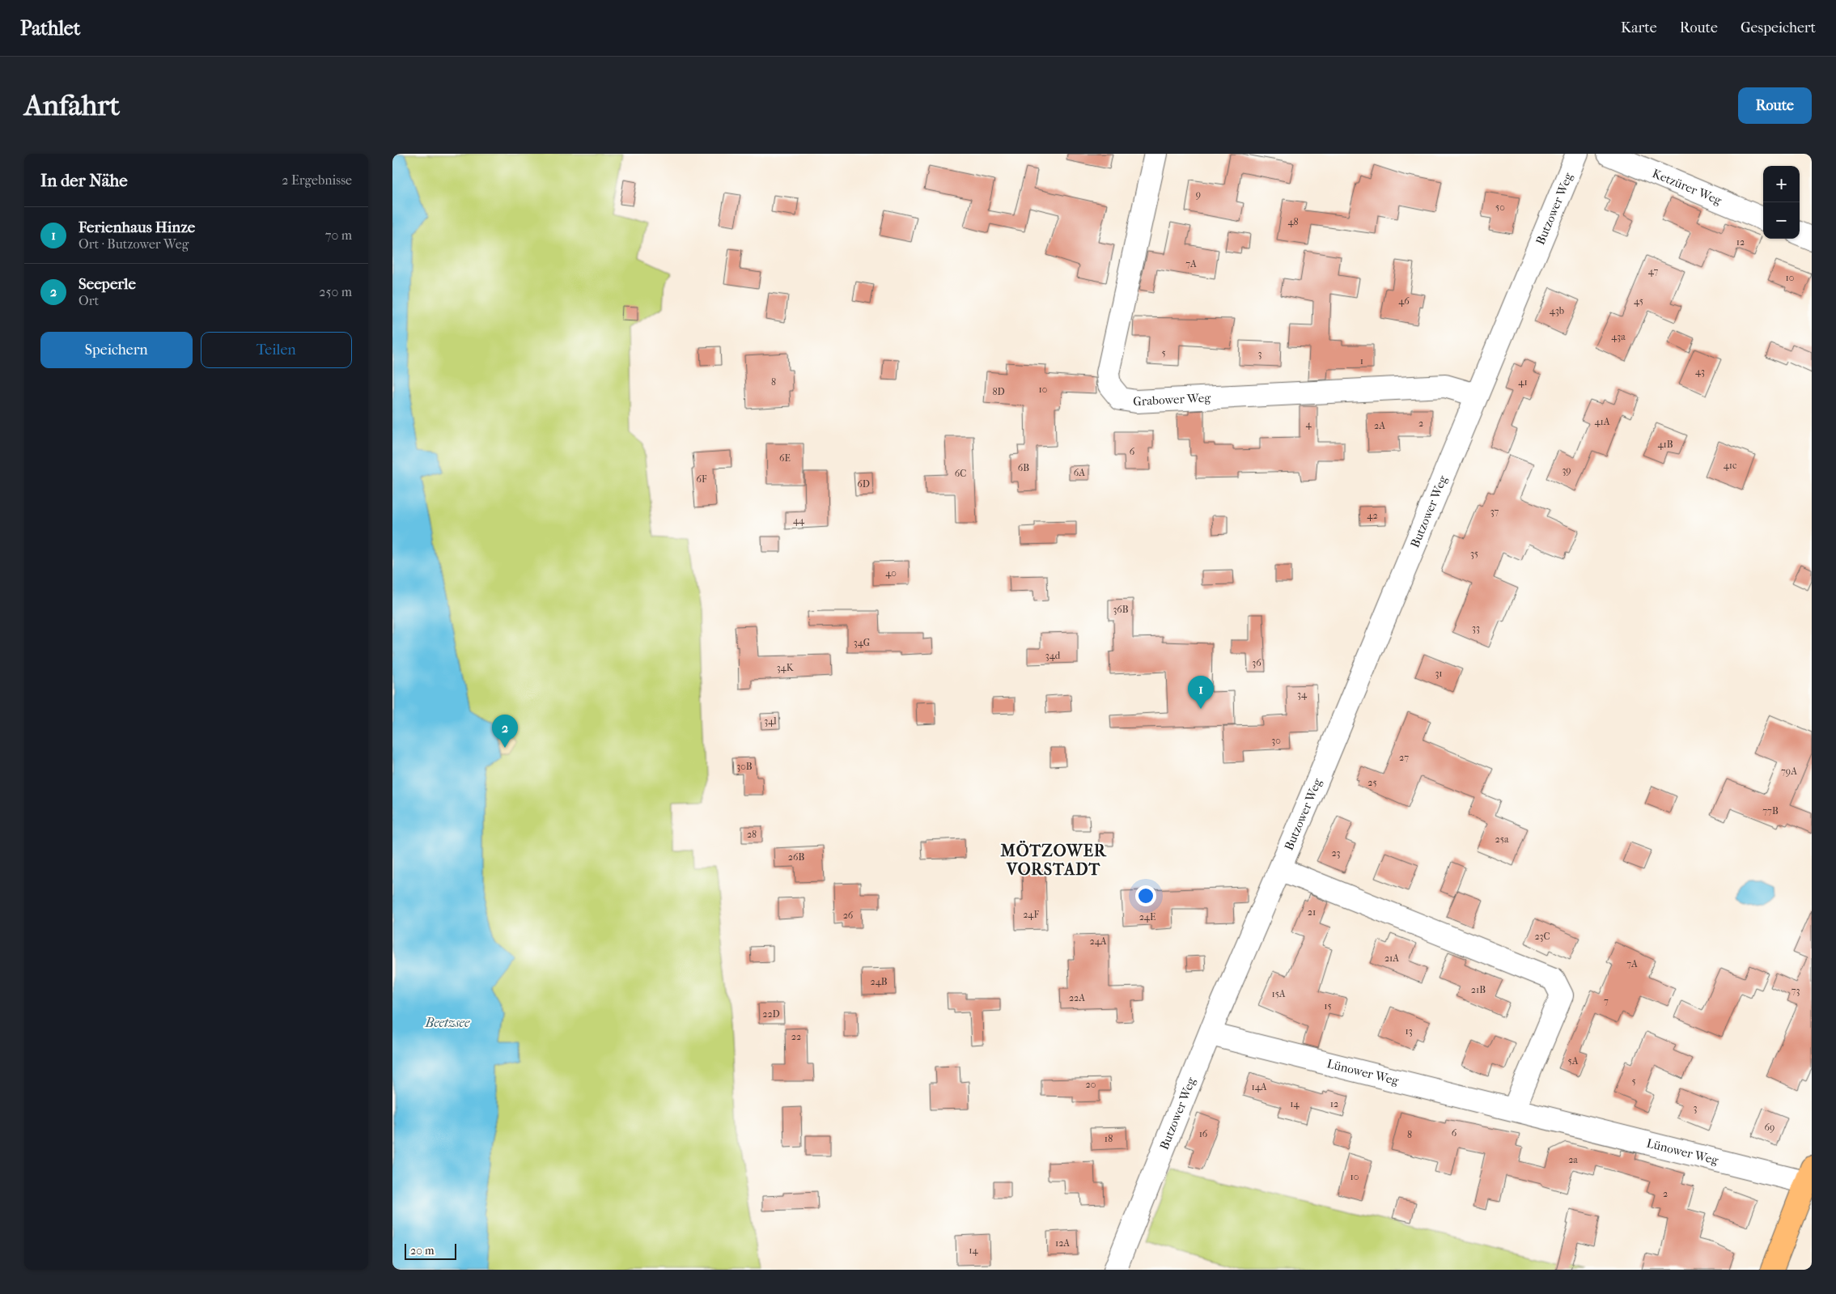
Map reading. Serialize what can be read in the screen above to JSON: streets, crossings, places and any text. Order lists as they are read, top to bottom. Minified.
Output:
{"streets":{"street":["Ketzürer Weg","Butzower Weg","Grabower Weg","Lünower Weg"]},"crossings":[["Butzower Weg","Grabower Weg"],["Butzower Weg","Lünower Weg"]],"districts":["MÖTZOWER VORSTADT"],"water":["Beetzsee"],"house_numbers":["9","50","48","12","7A","47","10","46","45","43b","43a","5","3","1","43","8","41","10","8D","41A","2","4","2A","41B","6","6E","41c","6B","39","6A","6C","6F","6D","37","42","44","35","40","36B","33","34G","34d","36","34K","31","34","34l","30","27","30B","79A","25","77B","28","25a","23","26B","21","24F","26","24E","23C","24A","21A","7A","24B","21B","73","15A","22A","7","15","22D","13","22","5A","5","20","14A","14","12","3","69","6","16","8","18","2a","10","2","12A","14"],"scale_bar":"20 m","page":{"header":"Pathlet","nav":["Karte","Route","Gespeichert"],"buttons":["Route",["Speichern","Teilen"]],"title":"Anfahrt","heading":["In der Nähe","2 Ergebnisse"],"map_buttons":["+","−"],"list":[{"mark":"1","name":"Ferienhaus Hinze","note":"Ort · Butzower Weg","value":"70 m"},{"mark":"2","name":"Seeperle","note":"Ort","value":"250 m"}],"pins":["1","2"],"scale":"20 m"}}
